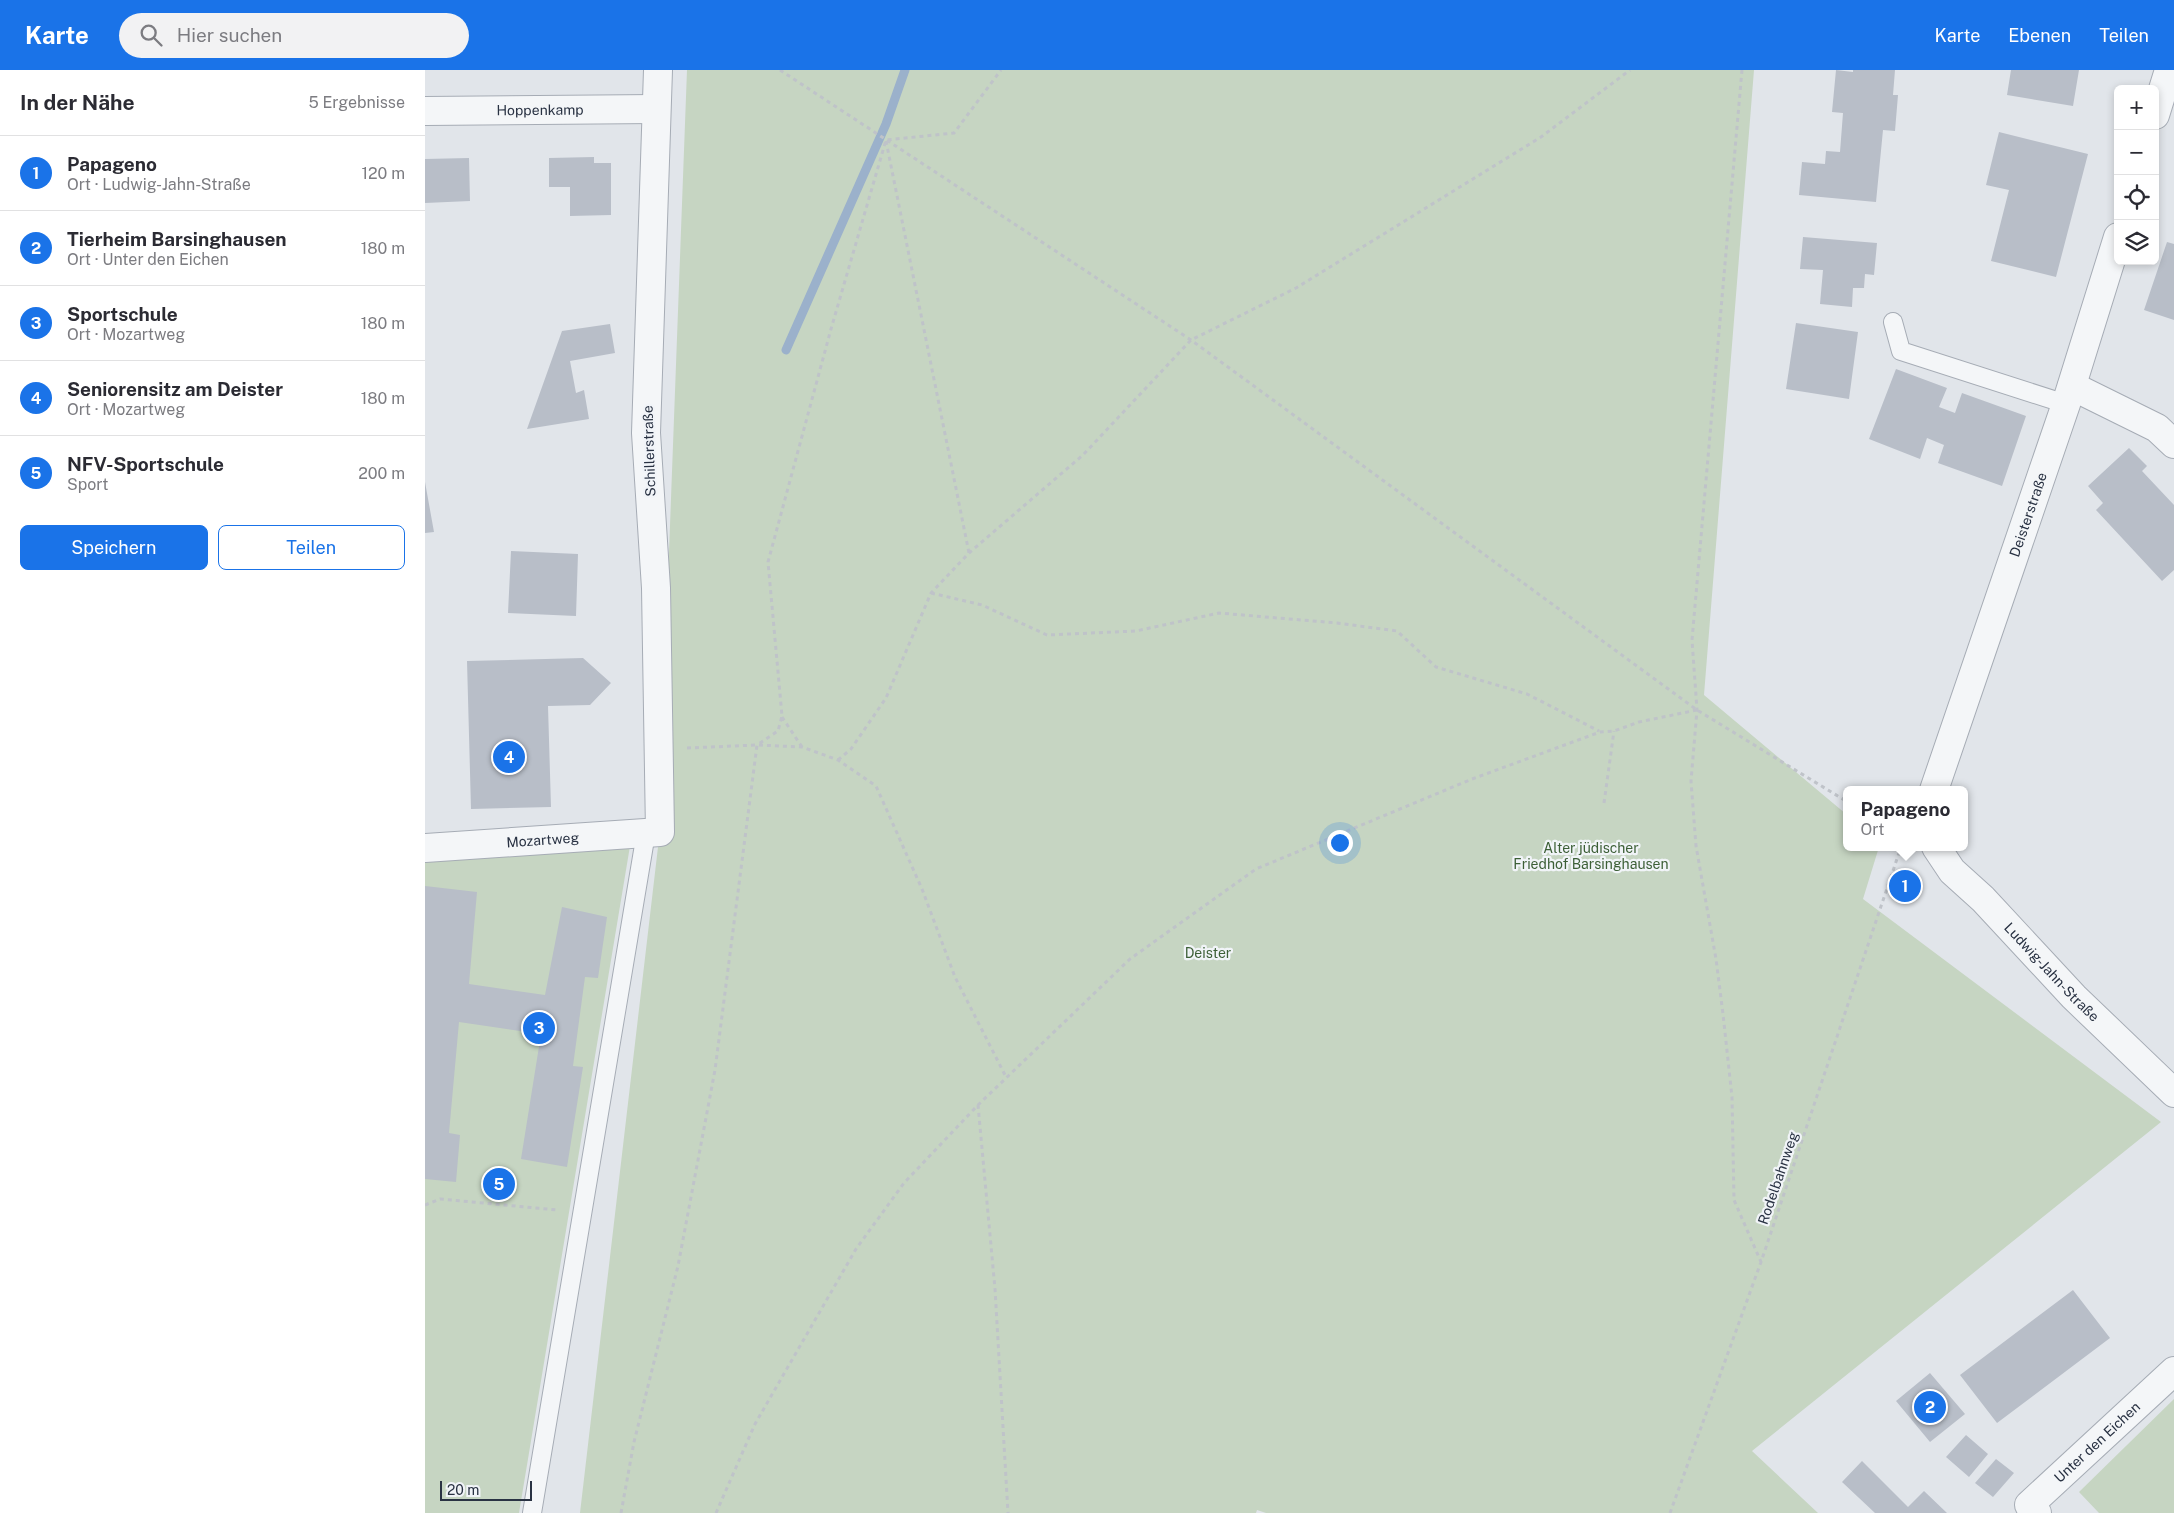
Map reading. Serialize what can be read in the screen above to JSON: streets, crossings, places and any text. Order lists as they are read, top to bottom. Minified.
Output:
{"streets":{"street":["Hoppenkamp","Schillerstraße","Deisterstraße","Mozartweg","Ludwig-Jahn-Straße","Unter den Eichen"],"path":["Rodelbahnweg"]},"crossings":[["Hoppenkamp","Schillerstraße"],["Schillerstraße","Mozartweg"]],"parks":["Alter jüdischer Friedhof Barsinghausen","Deister"],"scale_bar":"20 m","page":{"header":"Karte","search":"Hier suchen","nav":["Karte","Ebenen","Teilen"],"heading":["In der Nähe","5 Ergebnisse"],"map_buttons":["+","−"],"list":[{"mark":"1","name":"Papageno","note":"Ort · Ludwig-Jahn-Straße","value":"120 m"},{"mark":"2","name":"Tierheim Barsinghausen","note":"Ort · Unter den Eichen","value":"180 m"},{"mark":"3","name":"Sportschule","note":"Ort · Mozartweg","value":"180 m"},{"mark":"4","name":"Seniorensitz am Deister","note":"Ort · Mozartweg","value":"180 m"},{"mark":"5","name":"NFV-Sportschule","note":"Sport","value":"200 m"}],"buttons":["Speichern","Teilen"],"pins":["4","1","3","5","2"],"popup":["Papageno","Ort"],"scale":"20 m"}}
